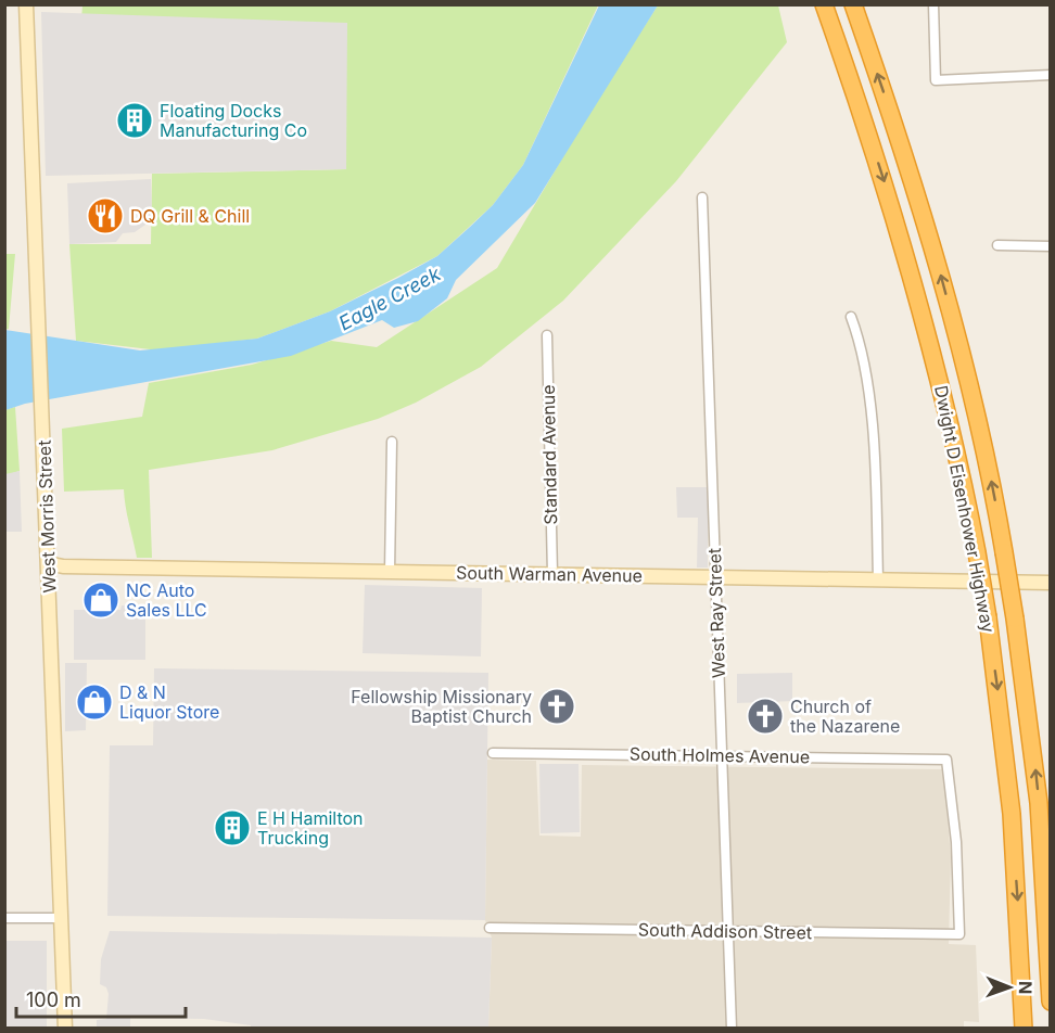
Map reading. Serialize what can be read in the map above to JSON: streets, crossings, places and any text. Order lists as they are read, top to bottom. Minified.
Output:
{"streets":{"highway":["Dwight D Eisenhower Highway"],"main road":["West Morris Street","South Warman Avenue"],"street":["Standard Avenue","West Ray Street","South Holmes Avenue","South Addison Street"]},"crossings":[["Standard Avenue","South Warman Avenue"],["West Morris Street","South Warman Avenue"],["South Warman Avenue","West Ray Street"],["West Ray Street","South Holmes Avenue"],["West Ray Street","South Addison Street"],["South Holmes Avenue","South Addison Street"]],"water":["Eagle Creek"],"places":{"building":["Floating Docks Manufacturing Co","E H Hamilton Trucking"],"restaurant":["DQ Grill & Chill"],"shop":["NC Auto Sales LLC","D & N Liquor Store"],"church":["Fellowship Missionary Baptist Church","Church of the Nazarene"]},"scale_bar":"100 m","north":"right"}
